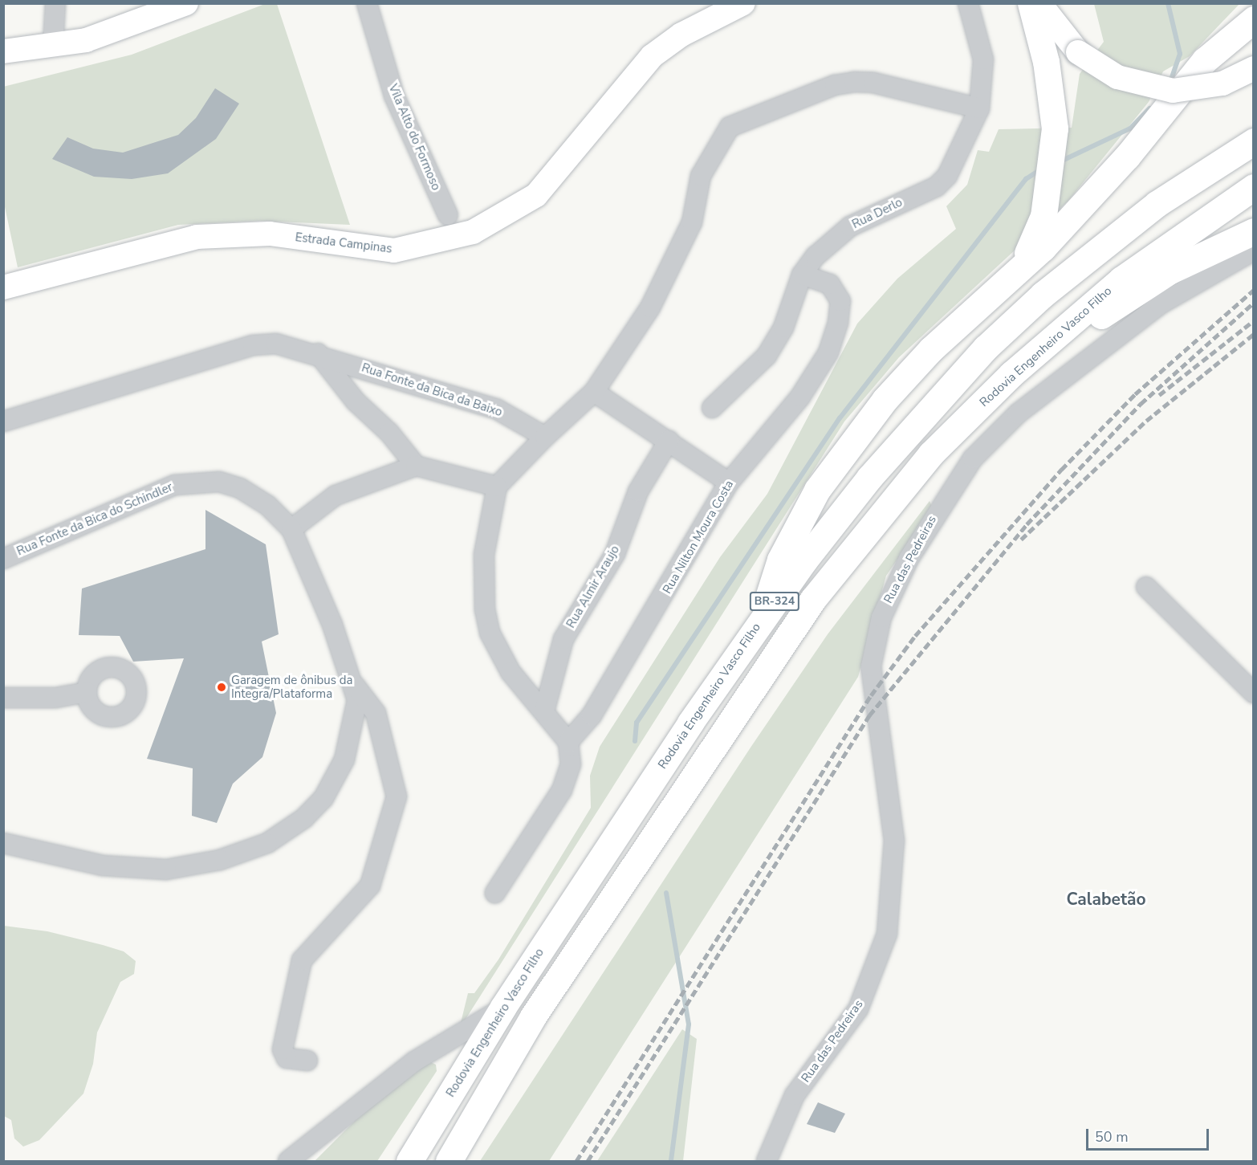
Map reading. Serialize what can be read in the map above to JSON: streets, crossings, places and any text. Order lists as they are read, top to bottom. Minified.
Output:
{"streets":{"highway":["Rodovia Engenheiro Vasco Filho","BR-324"],"main road":["Estrada Campinas"],"street":["Vila Alto do Formoso","Rua Derlo","Rua Fonte da Bica da Baixo","Rua Fonte da Bica do Schindler","Rua Nilton Moura Costa","Rua das Pedreiras","Rua Almir Araujo"]},"crossings":[["Rua Derlo","Rua Nilton Moura Costa"]],"districts":["Calabetão"],"places":["Garagem de ônibus da Integra/Plataforma"],"scale_bar":"50 m"}
